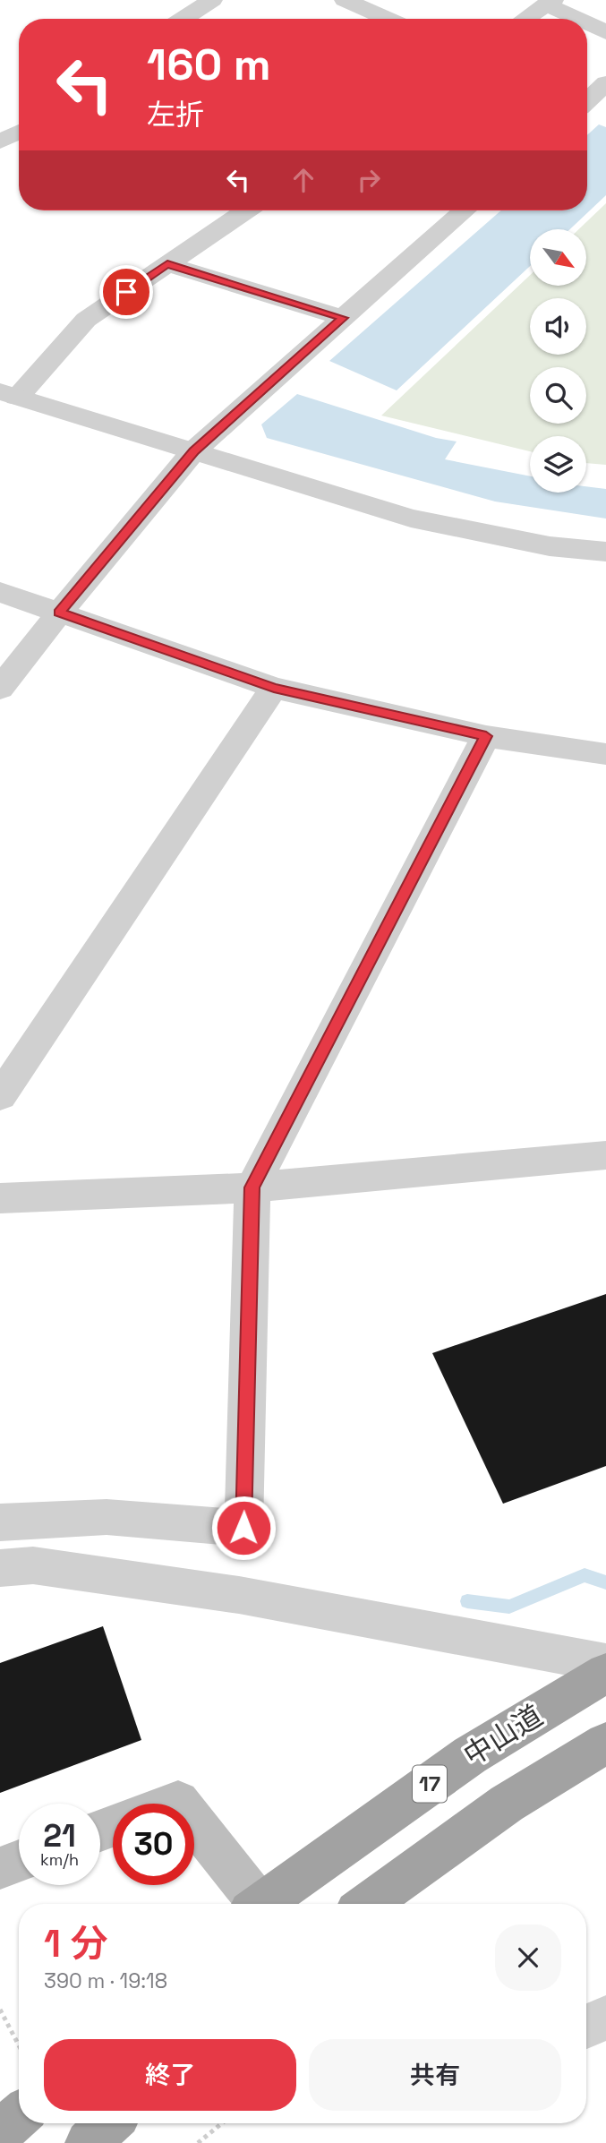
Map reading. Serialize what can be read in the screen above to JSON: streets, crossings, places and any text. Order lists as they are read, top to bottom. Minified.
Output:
{"streets":{"highway":["中山道","17"]},"north":"bottom right","page":{"turn":["160 m","左折"],"speed":"21 km/h","limit":"30","heading":["1 分","390 m · 19:18"],"buttons":["終了","共有"]}}
